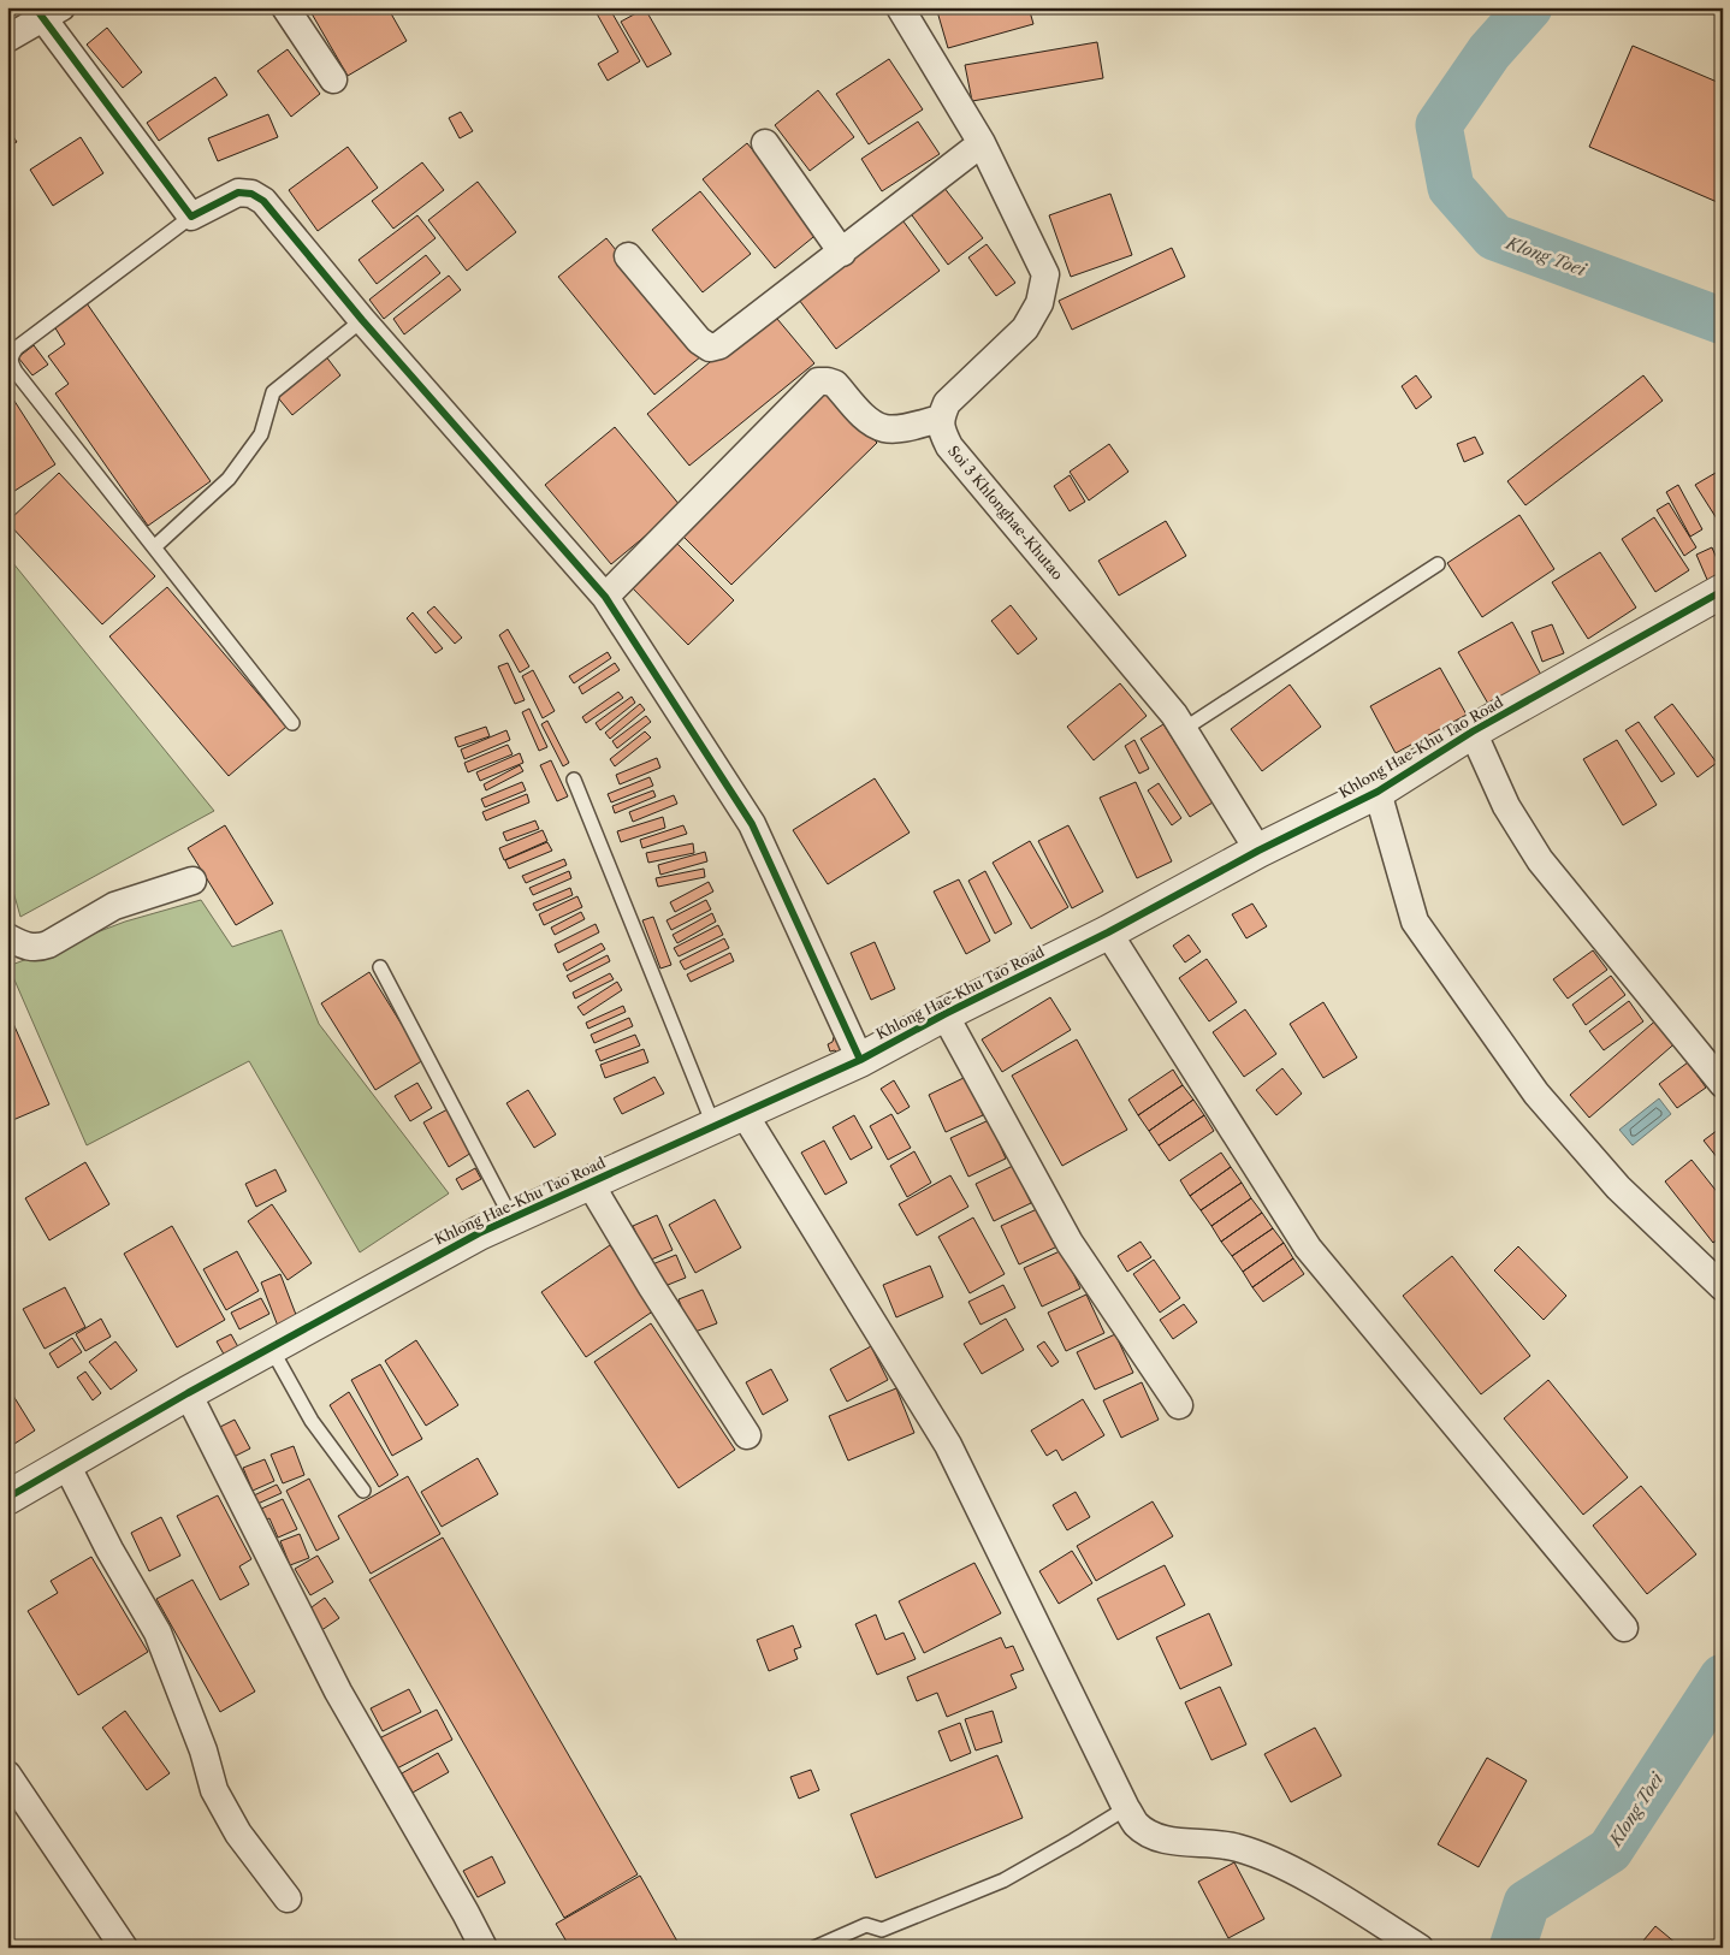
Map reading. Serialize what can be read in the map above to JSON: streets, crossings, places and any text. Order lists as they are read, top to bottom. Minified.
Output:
{"streets":{"street":["Soi 3 Khlonghae-Khutao","Khlong Hae-Khu Tao Road"]},"crossings":[["Soi 3 Khlonghae-Khutao","Khlong Hae-Khu Tao Road"]],"water":["Klong Toei"]}
